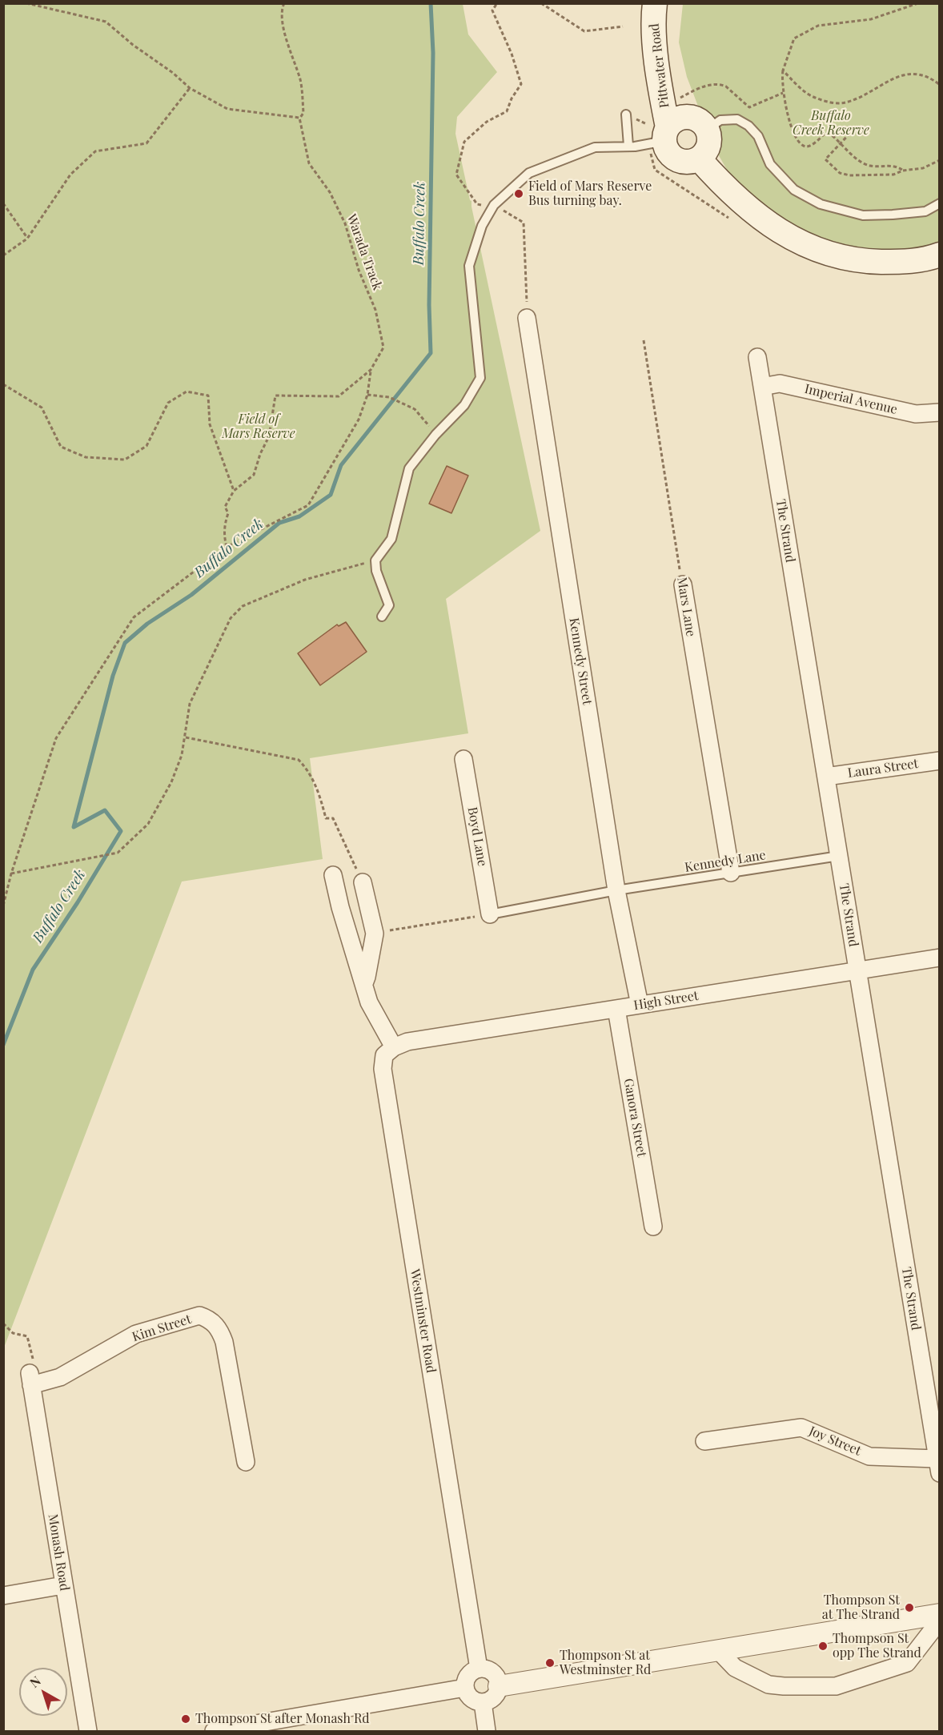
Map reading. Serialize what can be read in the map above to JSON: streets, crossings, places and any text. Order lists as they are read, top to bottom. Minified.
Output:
{"streets":{"main road":["Pittwater Road"],"street":["Imperial Avenue","The Strand","Mars Lane","Kennedy Street","Laura Street","Boyd Lane","High Street","Ganora Street","Westminster Road","Kim Street","Joy Street","Monash Road"],"lane":["Kennedy Lane"],"path":["Warada Track"]},"crossings":[["Imperial Avenue","The Strand"],["The Strand","Laura Street"],["The Strand","Kennedy Lane"],["The Strand","High Street"],["The Strand","Joy Street"],["Mars Lane","Kennedy Lane"],["Kennedy Street","Kennedy Lane"],["Kennedy Street","High Street"],["High Street","Ganora Street"],["High Street","Westminster Road"],["Kim Street","Monash Road"]],"water":["Buffalo Creek"],"parks":["Buffalo Creek Reserve","Field of Mars Reserve"],"places":["Field of Mars Reserve Bus turning bay.","Thompson St at The Strand","Thompson St opp The Strand","Thompson St at Westminster Rd","Thompson St after Monash Rd"],"north":"top left"}
